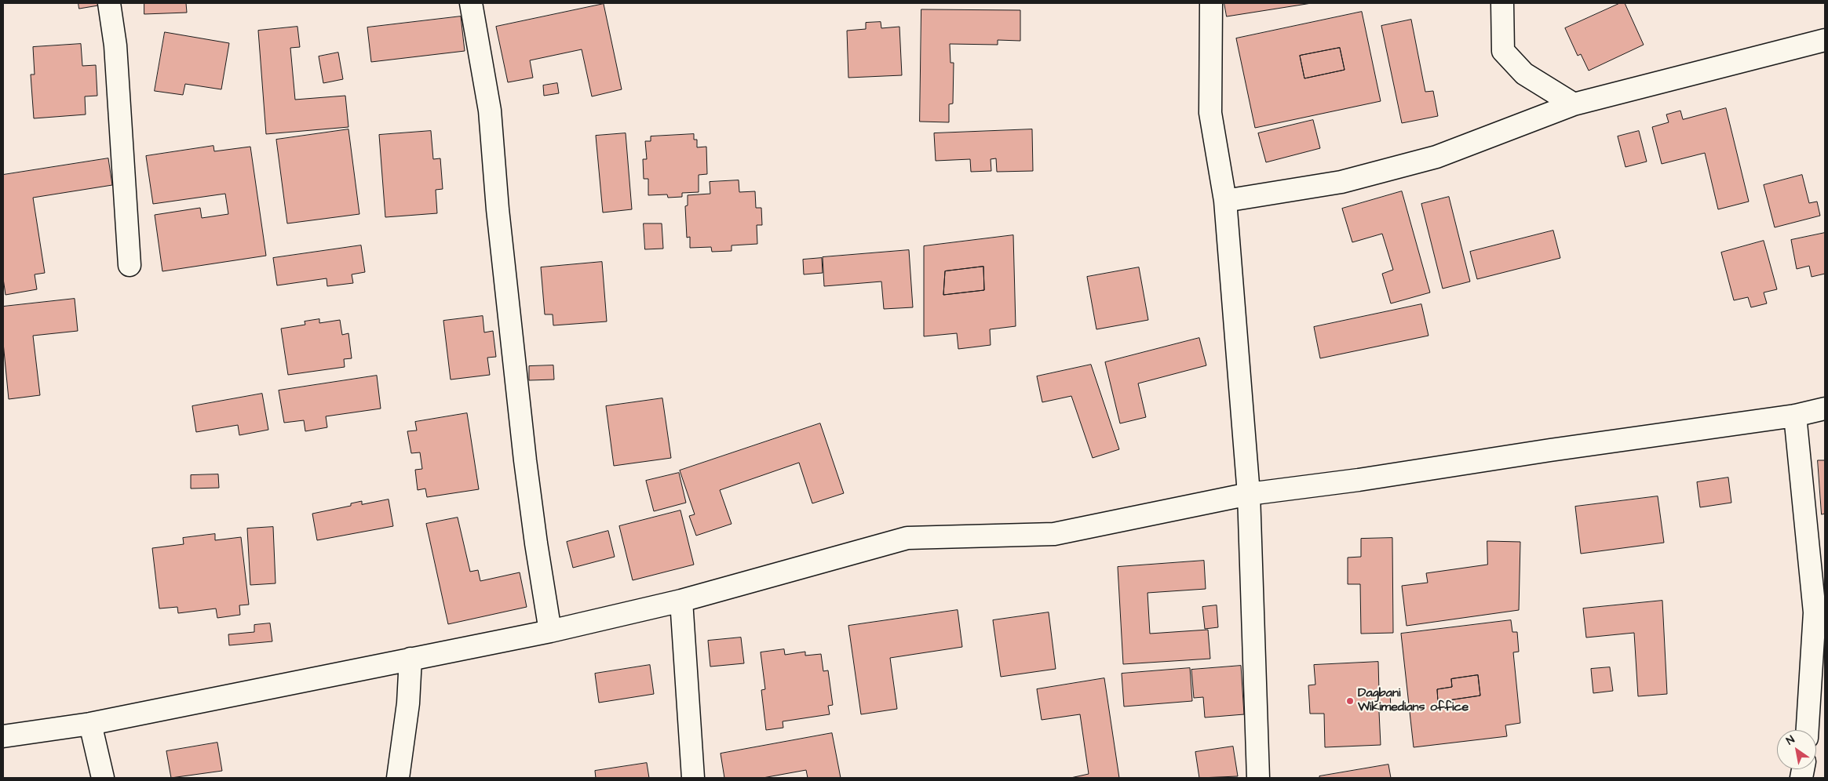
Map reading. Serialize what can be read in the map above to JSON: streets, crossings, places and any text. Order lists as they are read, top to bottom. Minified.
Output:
{"places":["Dagbani Wikimedians office"],"north":"top left"}
